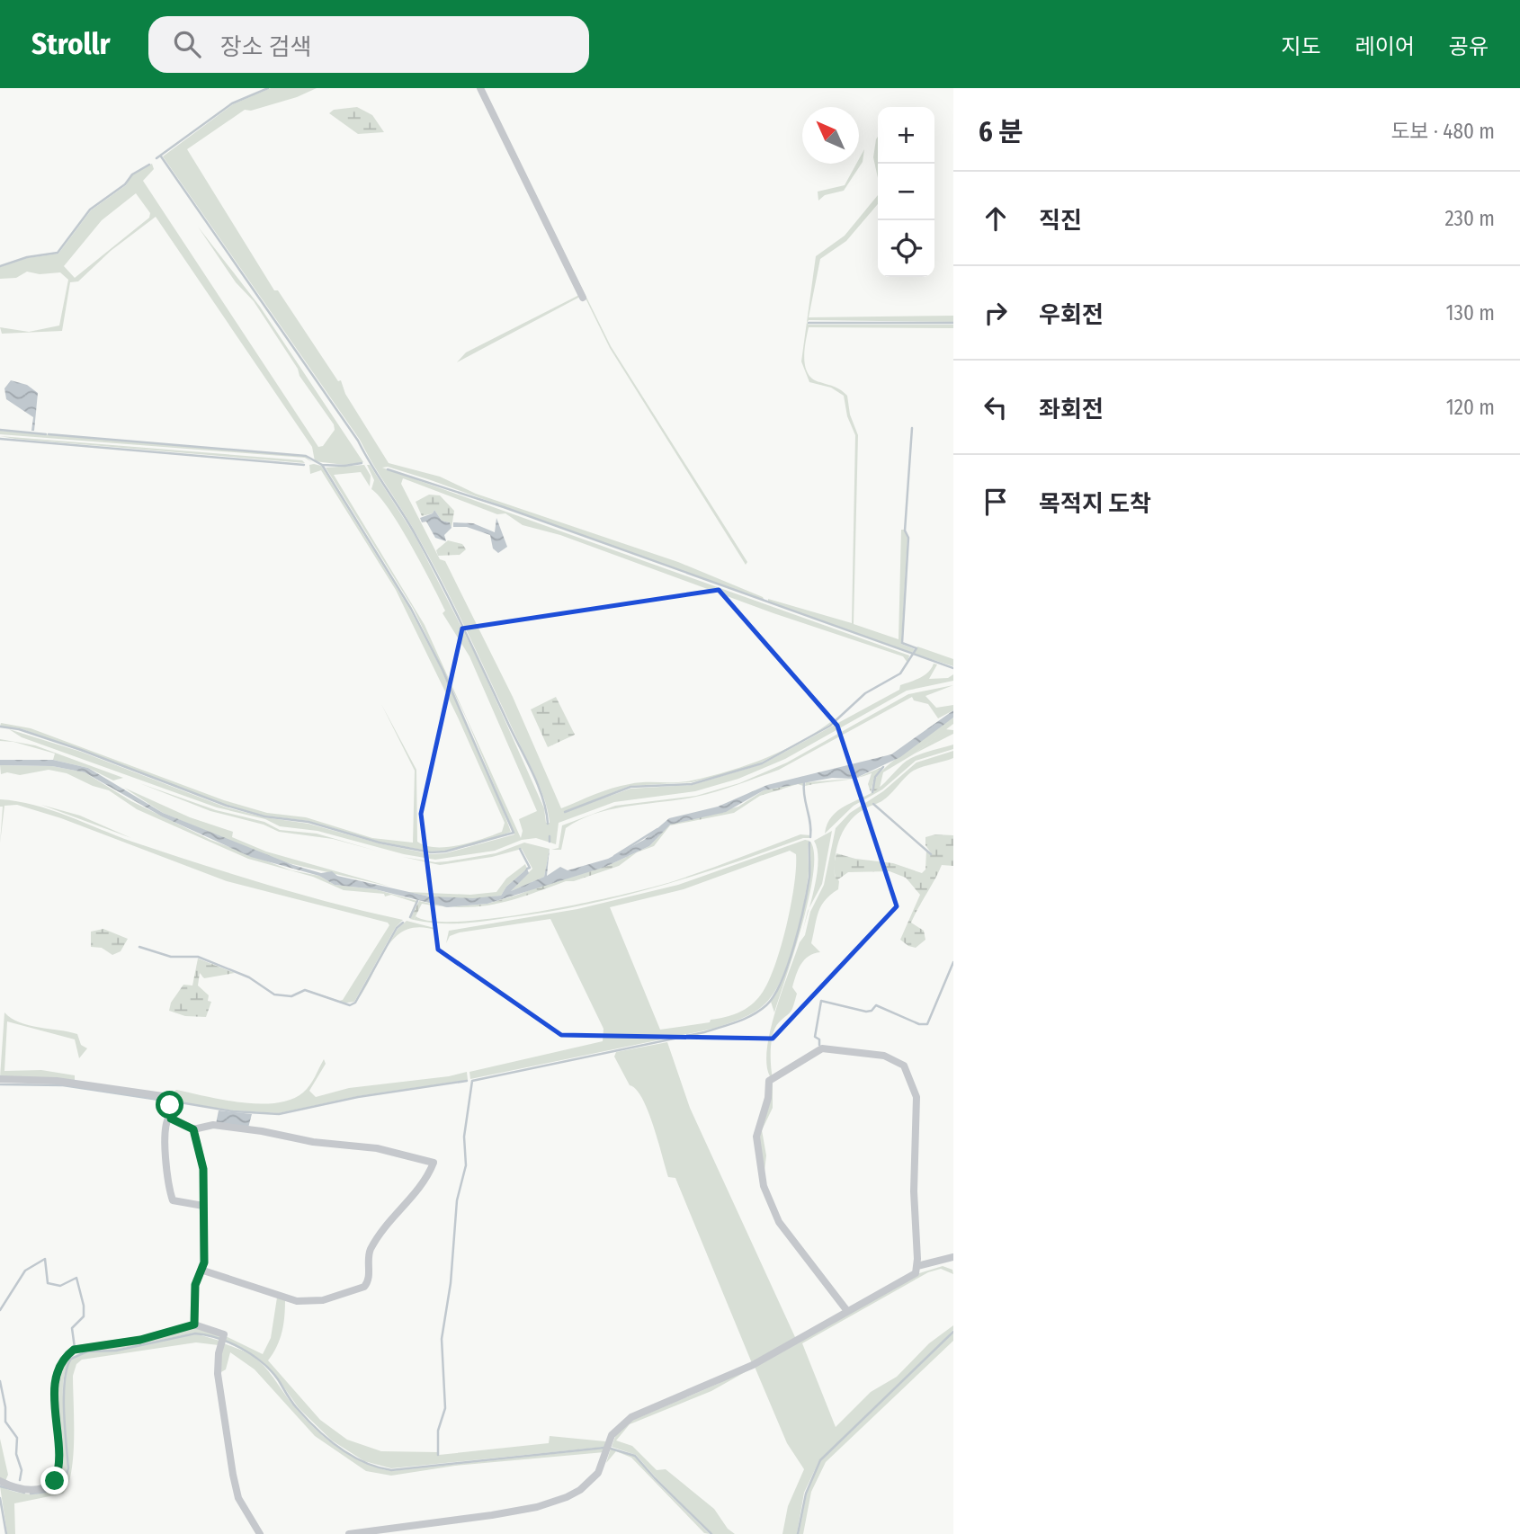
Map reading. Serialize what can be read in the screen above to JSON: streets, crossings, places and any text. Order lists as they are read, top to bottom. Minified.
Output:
{"north":"top left","page":{"header":"Strollr","search":"장소 검색","nav":["지도","레이어","공유"],"heading":["6 분","도보 · 480 m"],"map_buttons":["+","−"],"list":[["직진","230 m"],["우회전","130 m"],["좌회전","120 m"],"목적지 도착"]}}
